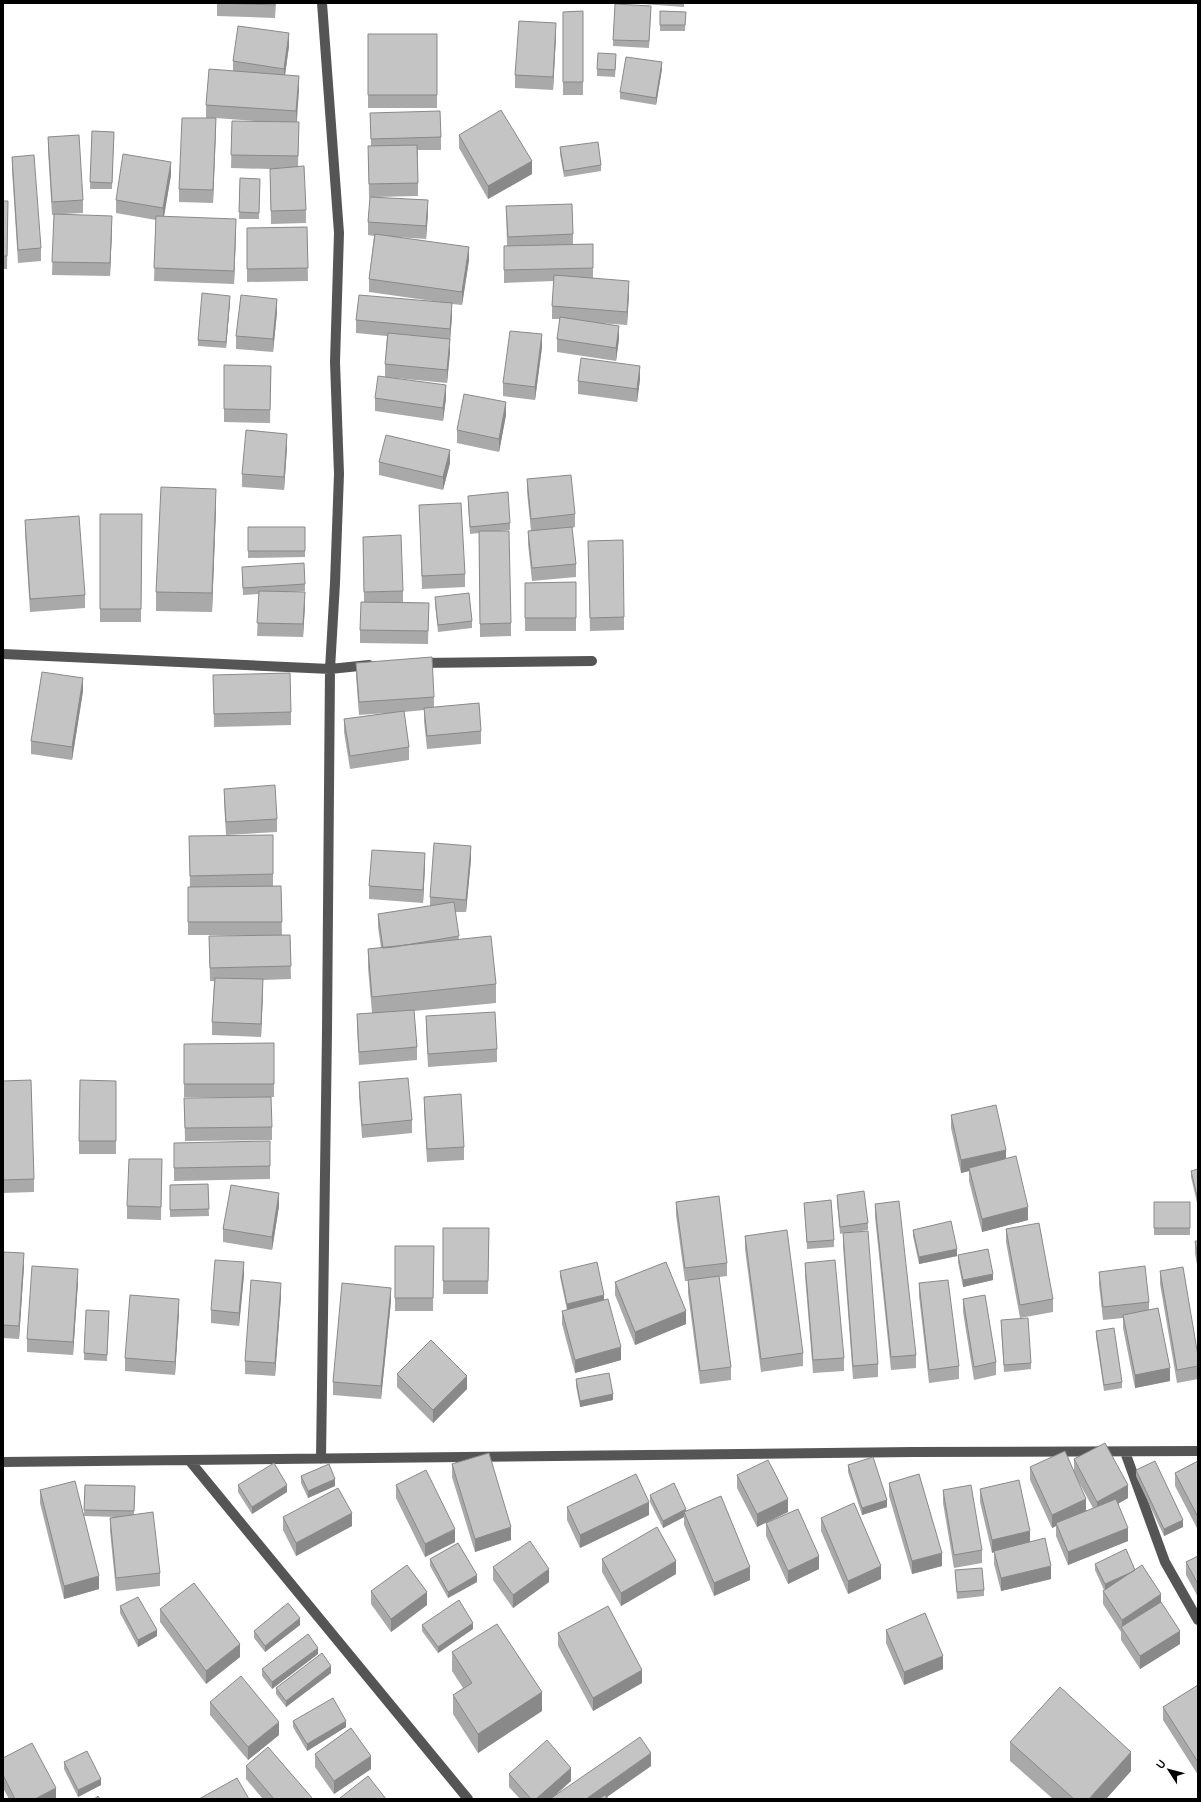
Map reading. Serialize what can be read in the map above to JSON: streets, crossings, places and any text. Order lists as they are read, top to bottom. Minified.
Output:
{"north":"top left"}
